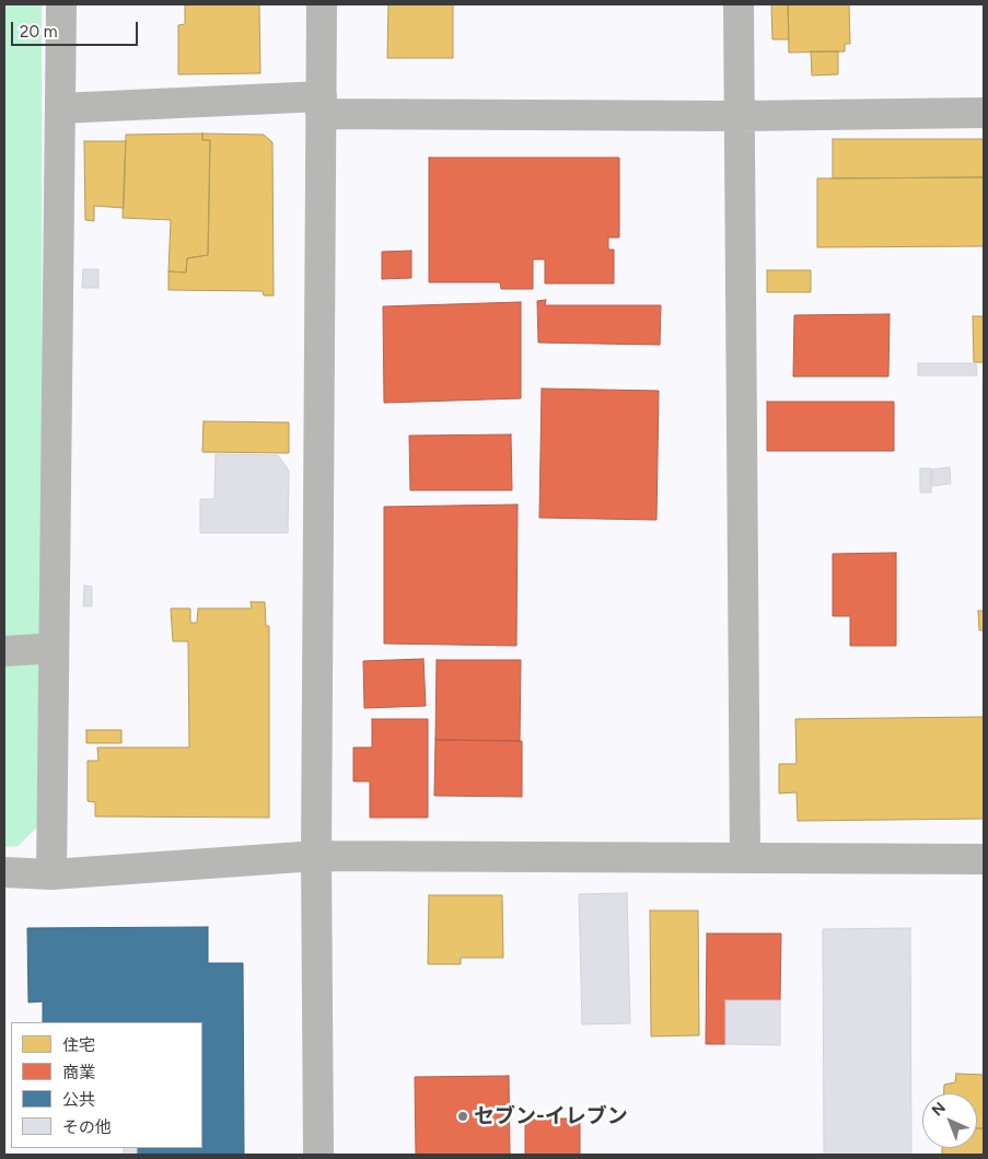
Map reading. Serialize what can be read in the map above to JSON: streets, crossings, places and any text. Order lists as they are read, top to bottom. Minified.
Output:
{"places":["セブン-イレブン"],"legend":["住宅","商業","公共","その他"],"scale_bar":"20 m","north":"top left"}
